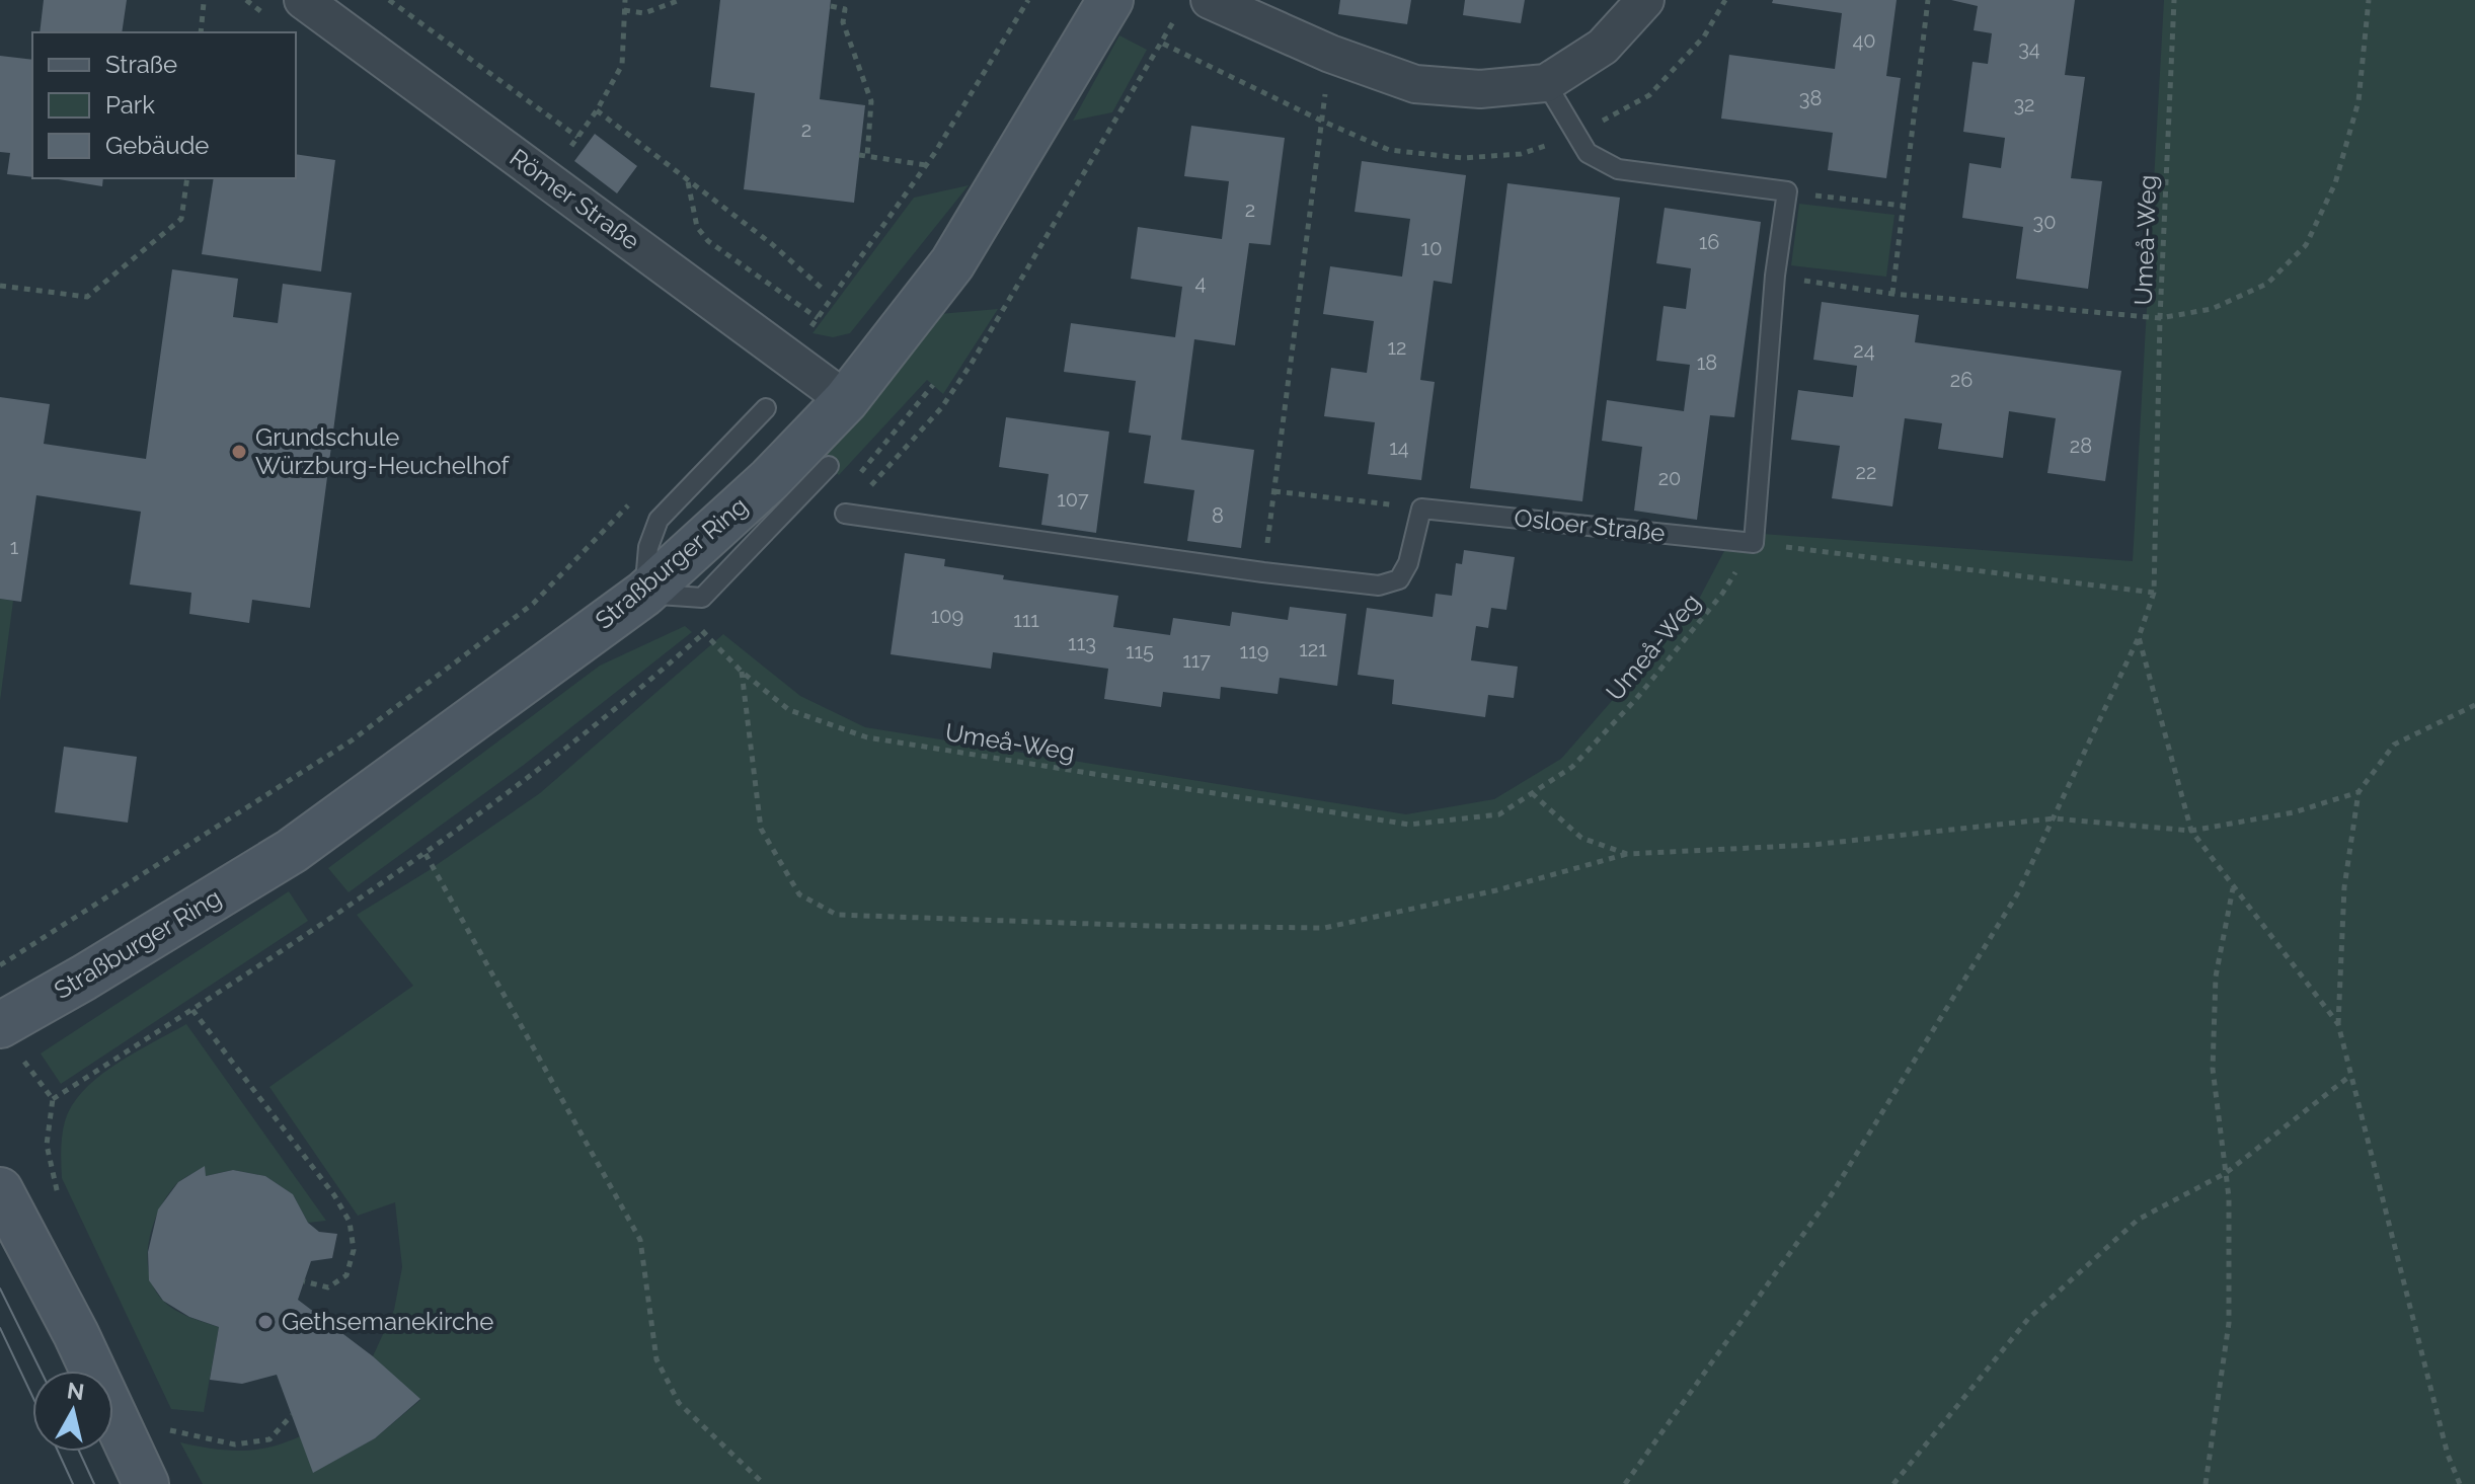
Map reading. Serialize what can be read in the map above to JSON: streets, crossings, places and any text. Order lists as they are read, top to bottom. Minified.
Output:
{"streets":{"street":["Römer Straße","Straßburger Ring"],"lane":["Osloer Straße"],"path":["Umeå-Weg"]},"crossings":[["Römer Straße","Straßburger Ring"],["Umeå-Weg","Osloer Straße"],["Umeå-Weg","Straßburger Ring"]],"places":["Grundschule Würzburg-Heuchelhof","Gethsemanekirche"],"house_numbers":["40","34","38","32","2","2","30","16","10","4","12","24","18","26","28","14","22","20","107","8","1","109","111","113","121","115","119","117"],"legend":["Straße","Park","Gebäude"],"north":"top"}
